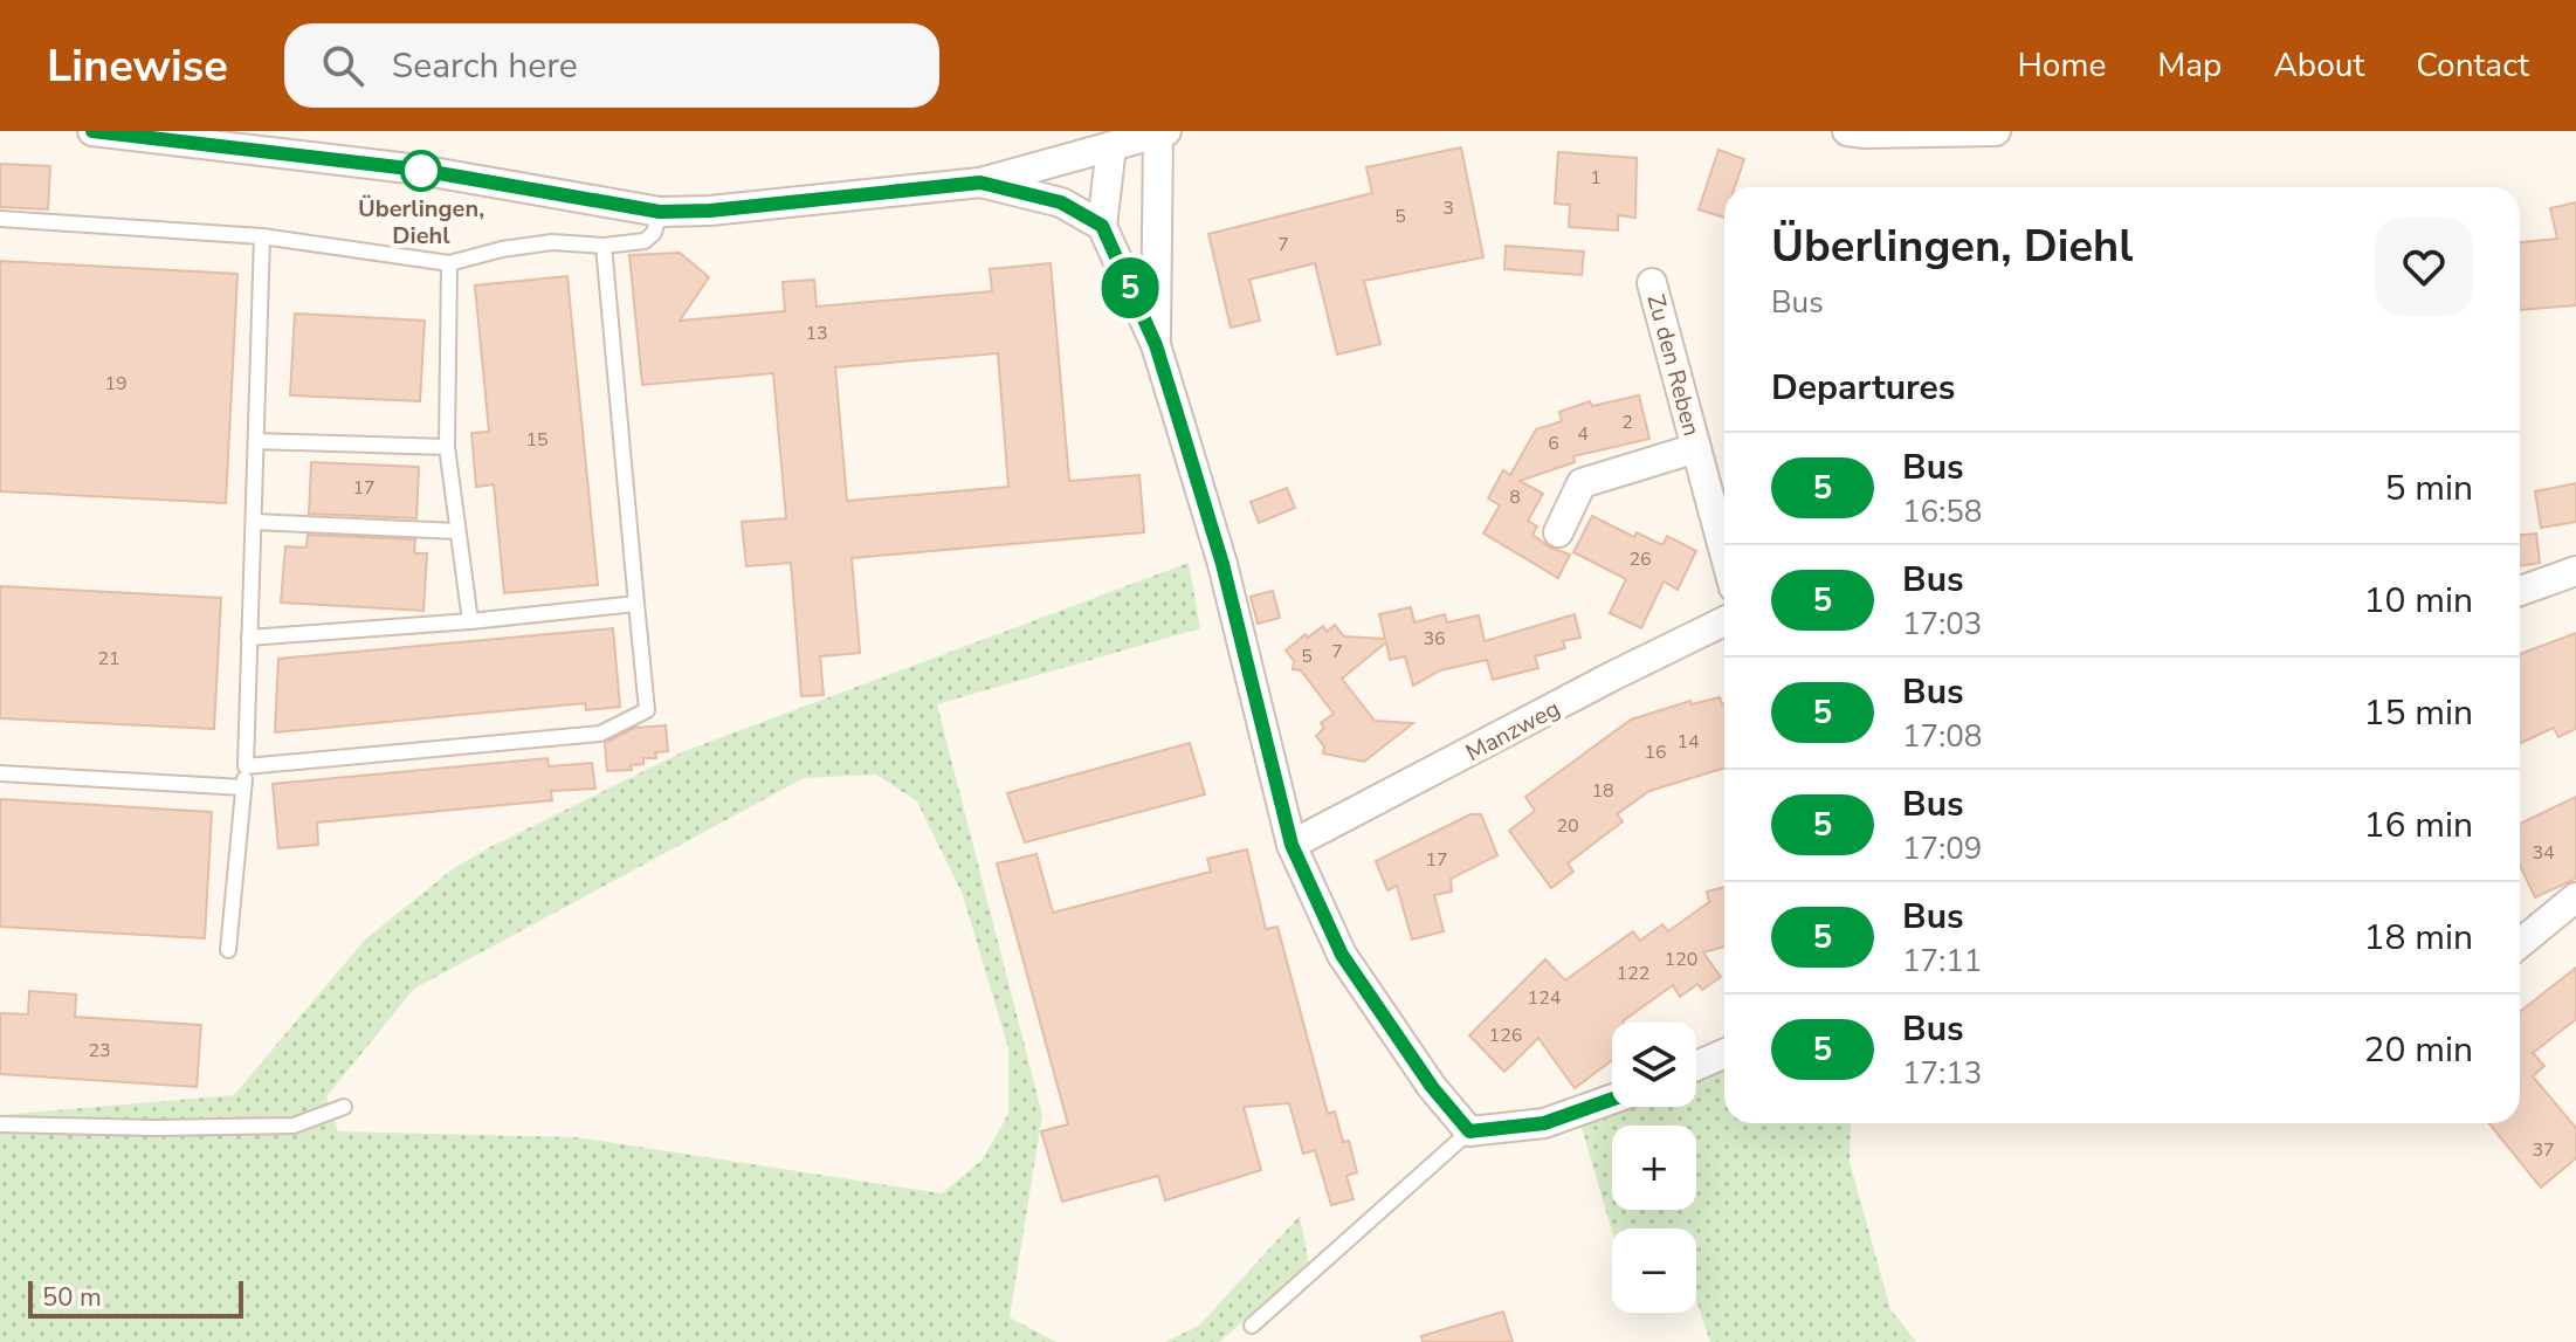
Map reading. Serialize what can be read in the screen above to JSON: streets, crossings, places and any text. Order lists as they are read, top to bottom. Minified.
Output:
{"streets":{"street":["Zu den Reben","Manzweg"]},"places":["Überlingen, Diehl"],"lines":["bus line 5"],"house_numbers":["1","3","5","7","13","19","2","4","15","6","17","8","26","36","7","5","21","14","16","18","20","34","17","120","122","124","126","23","37"],"scale_bar":"50 m","page":{"header":"Linewise","search":"Search here","nav":["Home","Map","About","Contact"],"on_map":"5","heading":[["Überlingen, Diehl","Bus"],"Departures"],"list":[{"mark":"5","name":"Bus","note":"16:58","value":"5 min"},{"mark":"5","name":"Bus","note":"17:03","value":"10 min"},{"mark":"5","name":"Bus","note":"17:08","value":"15 min"},{"mark":"5","name":"Bus","note":"17:09","value":"16 min"},{"mark":"5","name":"Bus","note":"17:11","value":"18 min"},{"mark":"5","name":"Bus","note":"17:13","value":"20 min"}],"map_buttons":["+","−"],"scale":"50 m"}}
